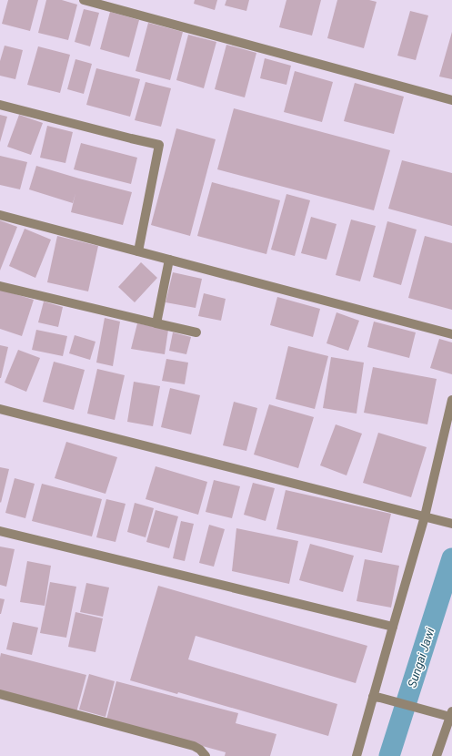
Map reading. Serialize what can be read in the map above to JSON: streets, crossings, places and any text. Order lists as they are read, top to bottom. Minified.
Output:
{"water":["Sungai Jawi"]}
